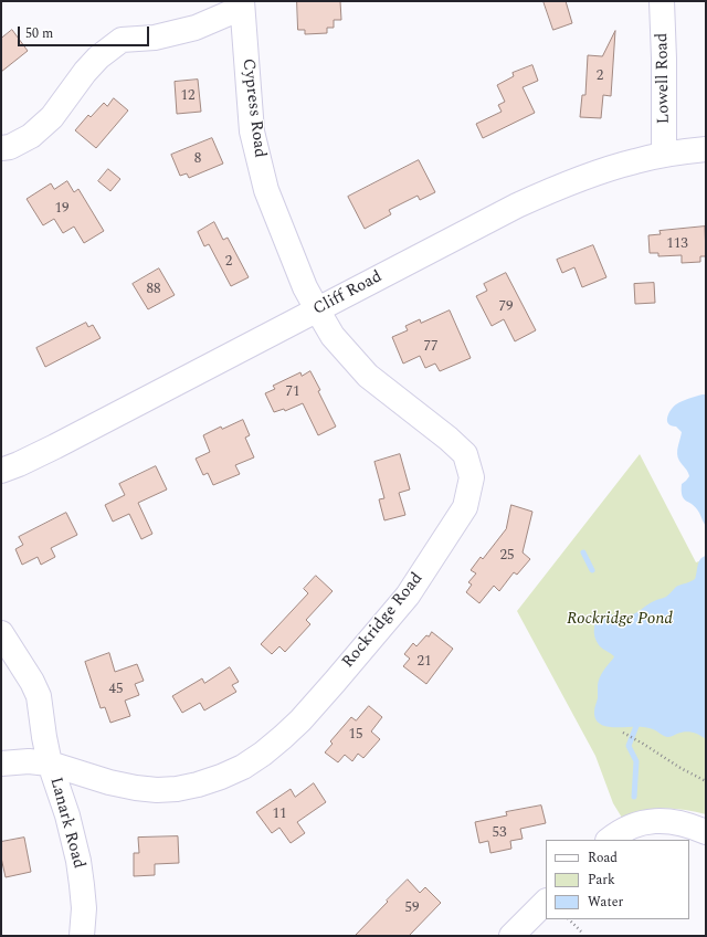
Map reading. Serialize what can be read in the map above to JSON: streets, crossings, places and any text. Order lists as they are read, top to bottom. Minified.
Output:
{"streets":{"street":["Lowell Road","Cypress Road","Cliff Road","Rockridge Road","Lanark Road"]},"crossings":[["Lowell Road","Cliff Road"],["Cypress Road","Cliff Road"],["Cypress Road","Rockridge Road"],["Cliff Road","Rockridge Road"],["Rockridge Road","Lanark Road"]],"parks":["Rockridge Pond"],"house_numbers":["2","12","8","19","113","2","88","79","77","71","25","21","45","15","11","53","59"],"legend":["Road","Park","Water"],"scale_bar":"50 m"}
